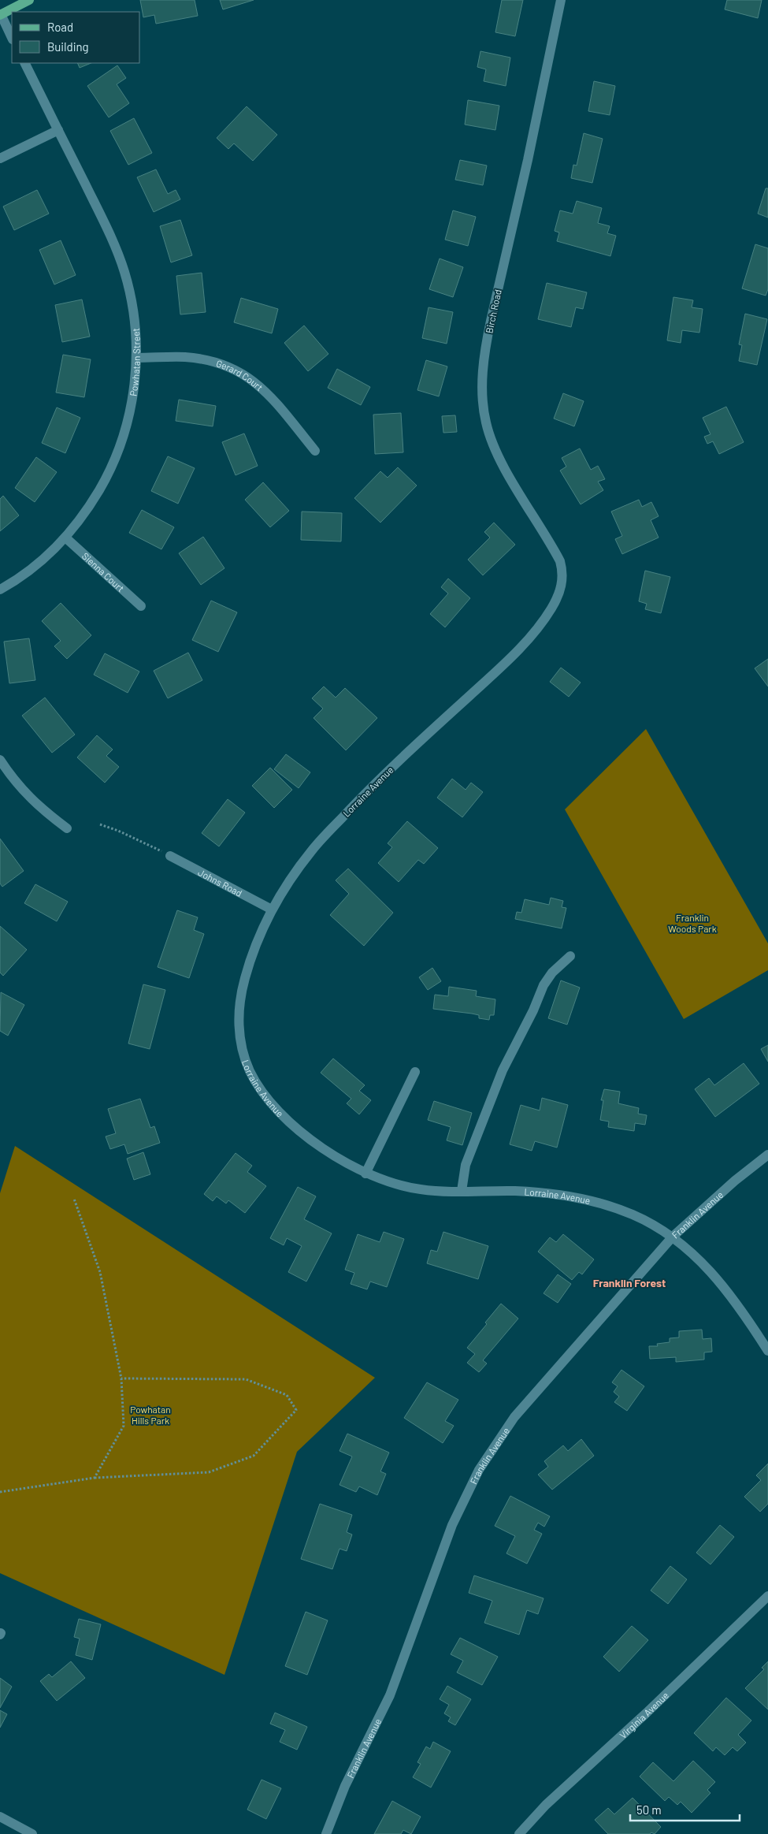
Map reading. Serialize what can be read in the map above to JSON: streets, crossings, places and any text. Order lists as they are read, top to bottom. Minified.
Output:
{"streets":{"street":["Birch Road","Powhatan Street","Gerard Court","Sienna Court","Lorraine Avenue","Johns Road","Franklin Avenue","Virginia Avenue"]},"crossings":[["Birch Road","Lorraine Avenue"],["Powhatan Street","Gerard Court"],["Powhatan Street","Sienna Court"],["Lorraine Avenue","Johns Road"],["Lorraine Avenue","Franklin Avenue"]],"districts":["Franklin Forest"],"parks":["Franklin Woods Park","Powhatan Hills Park"],"legend":["Road","Building"],"scale_bar":"50 m"}
